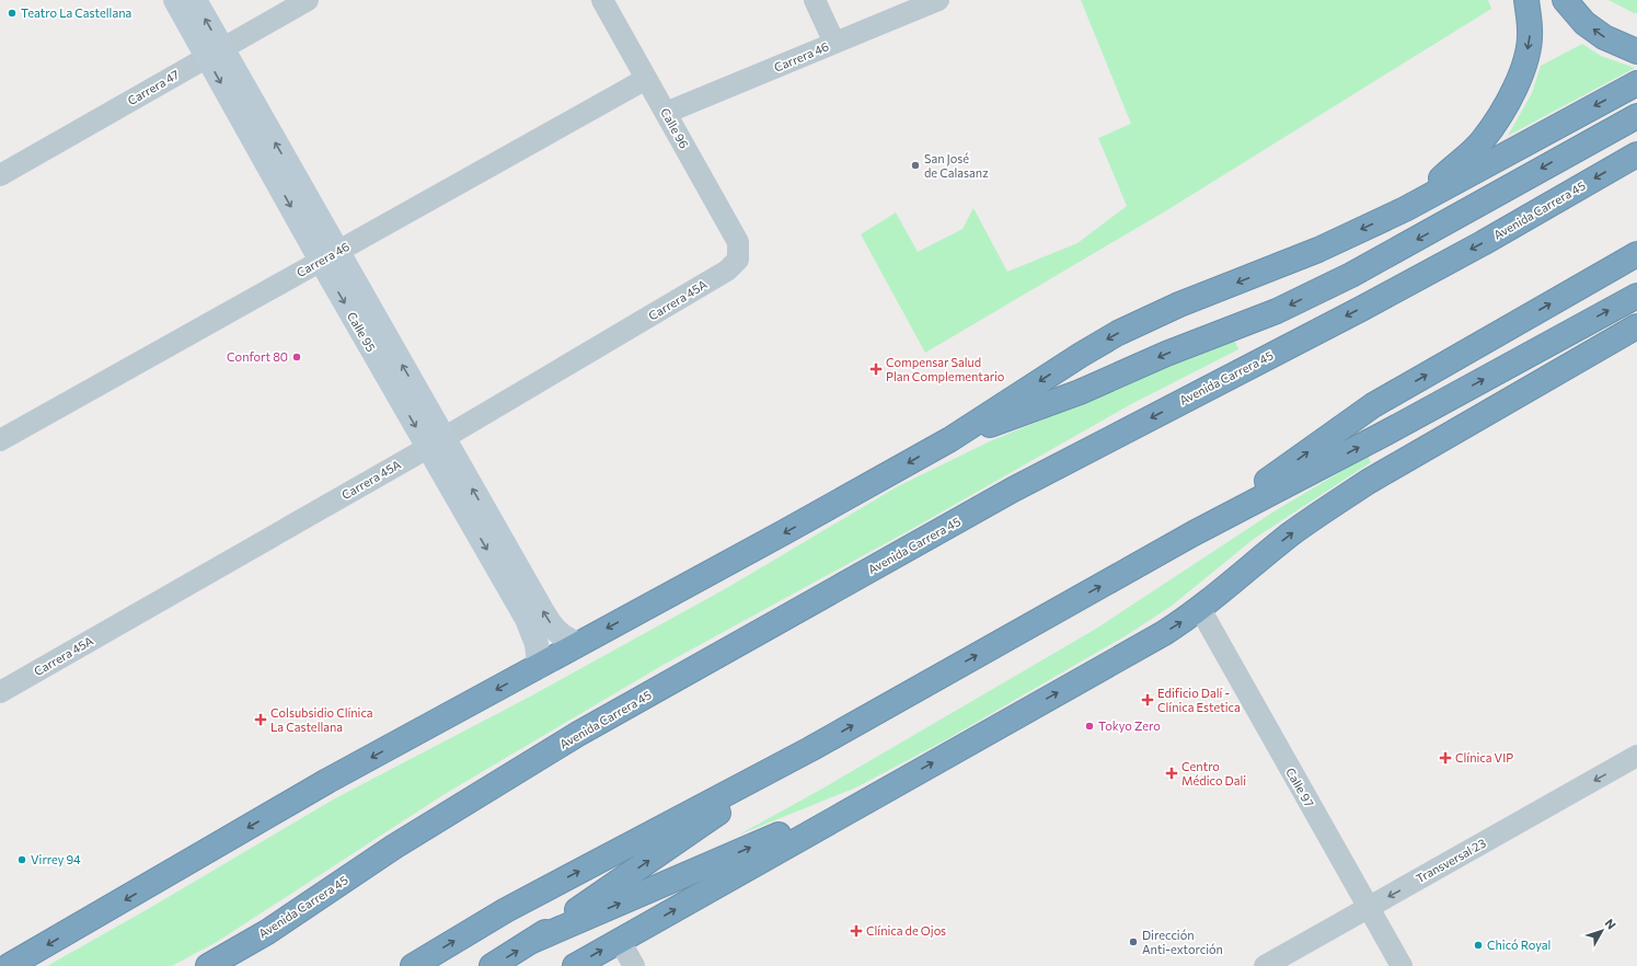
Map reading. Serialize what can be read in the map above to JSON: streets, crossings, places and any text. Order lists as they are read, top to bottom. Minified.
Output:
{"streets":{"highway":["Avenida Carrera 45"],"street":["Carrera 46","Carrera 47","Calle 96","Carrera 45A","Calle 95","Calle 97","Transversal 23"]},"crossings":[["Carrera 46","Calle 96"],["Carrera 46","Calle 95"],["Carrera 47","Calle 95"],["Calle 96","Carrera 45A"],["Carrera 45A","Calle 95"],["Calle 97","Transversal 23"]],"one_way":["Transversal 23"],"places":{"other":["Teatro La Castellana","San José de Calasanz","Confort 80","Tokyo Zero","Virrey 94","Dirección Anti-extorción","Chicó Royal"],"health":["Compensar Salud Plan Complementario","Edificio Dalí - Clínica Estetica","Colsubsidio Clínica La Castellana","Clínica VIP","Centro Médico Dali","Clínica de Ojos"]},"north":"top right"}
